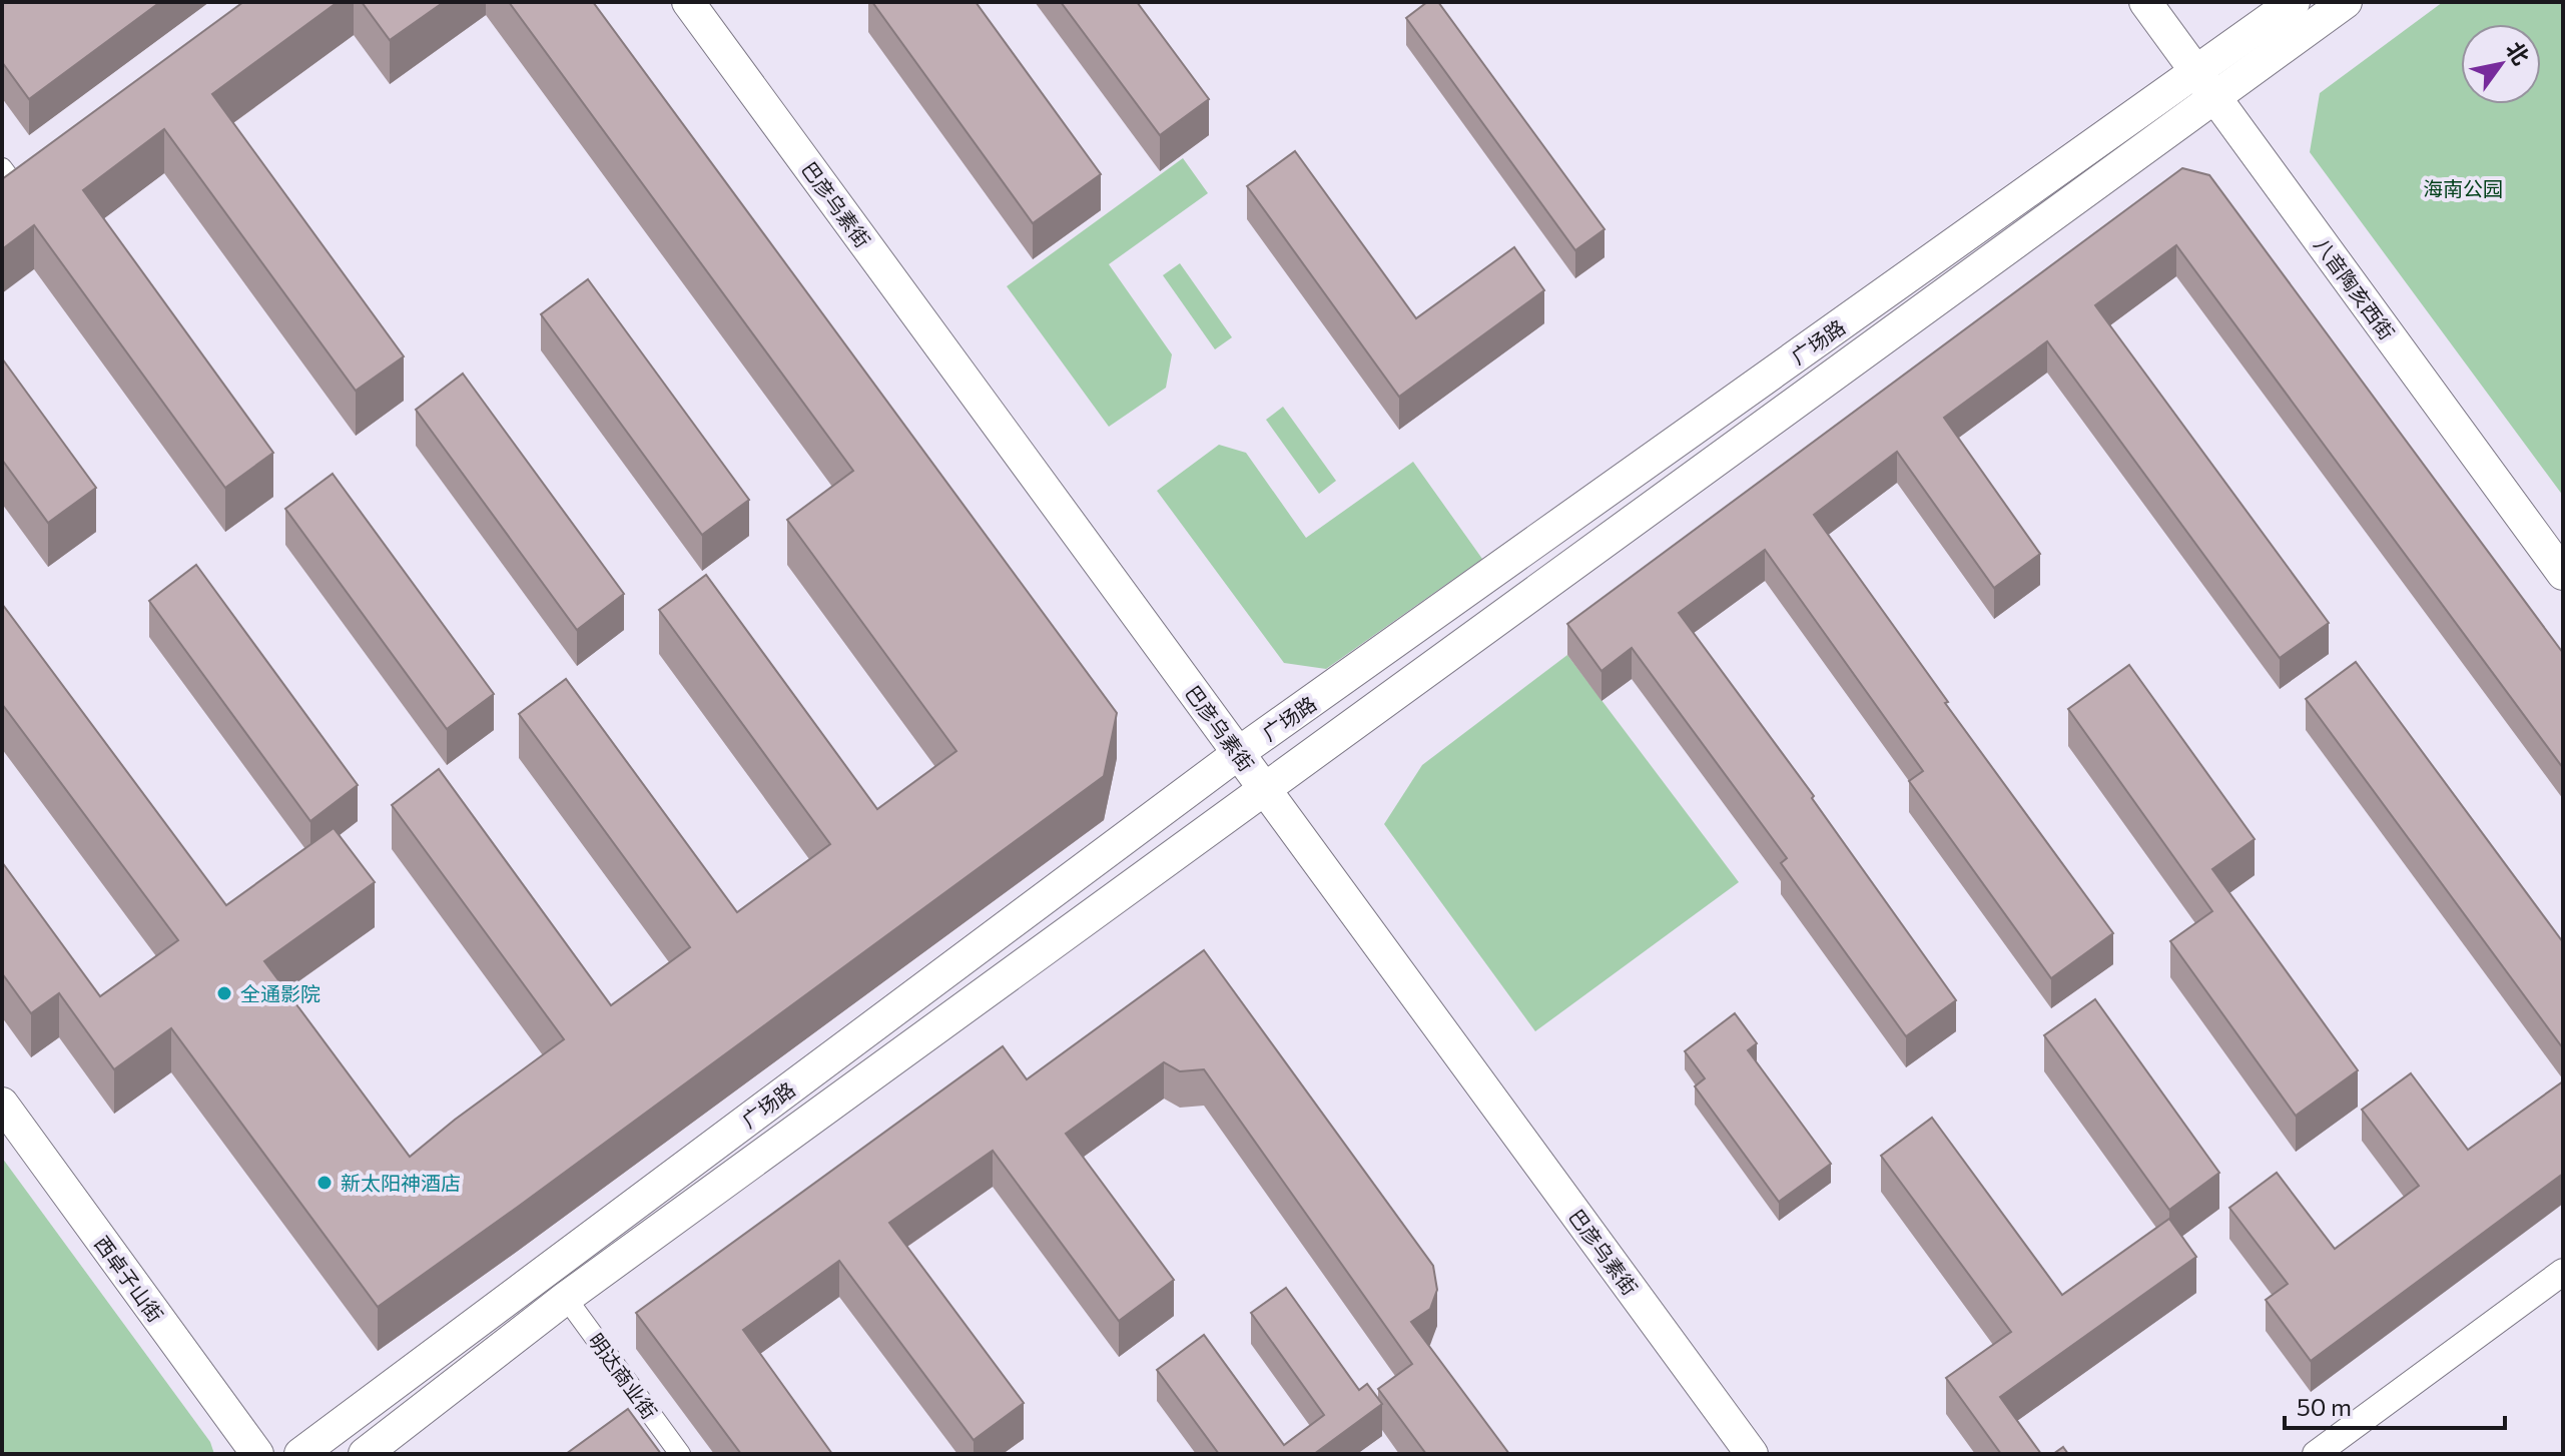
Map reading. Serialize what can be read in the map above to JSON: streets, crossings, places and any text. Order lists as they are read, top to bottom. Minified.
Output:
{"streets":{"street":["巴彦乌素街","八音陶亥西街","广场路","西卓子山街","明达商业街"]},"crossings":[["巴彦乌素街","广场路"],["八音陶亥西街","广场路"],["广场路","明达商业街"]],"parks":["海南公园"],"places":["全通影院","新太阳神酒店"],"scale_bar":"50 m","north":"top right"}
